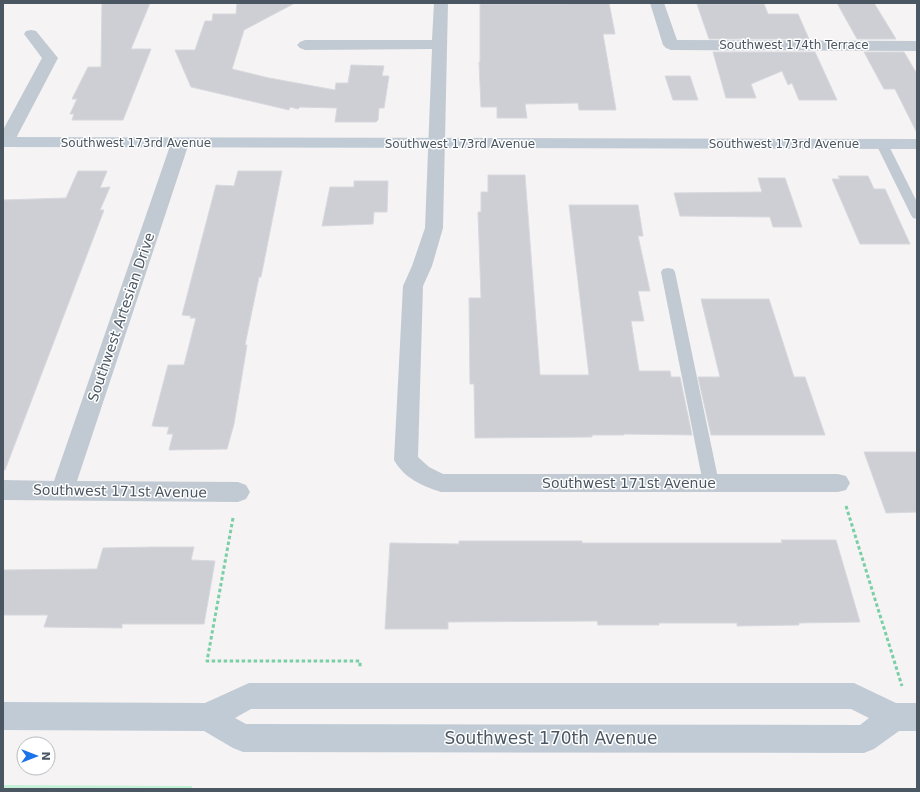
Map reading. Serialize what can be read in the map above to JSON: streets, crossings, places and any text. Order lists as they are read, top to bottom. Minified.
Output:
{"streets":{"main road":["Southwest 173rd Avenue","Southwest 170th Avenue"],"street":["Southwest 174th Terrace","Southwest Artesian Drive","Southwest 171st Avenue"]},"crossings":[["Southwest 173rd Avenue","Southwest Artesian Drive"],["Southwest 173rd Avenue","Southwest 171st Avenue"],["Southwest Artesian Drive","Southwest 171st Avenue"]],"north":"right"}
